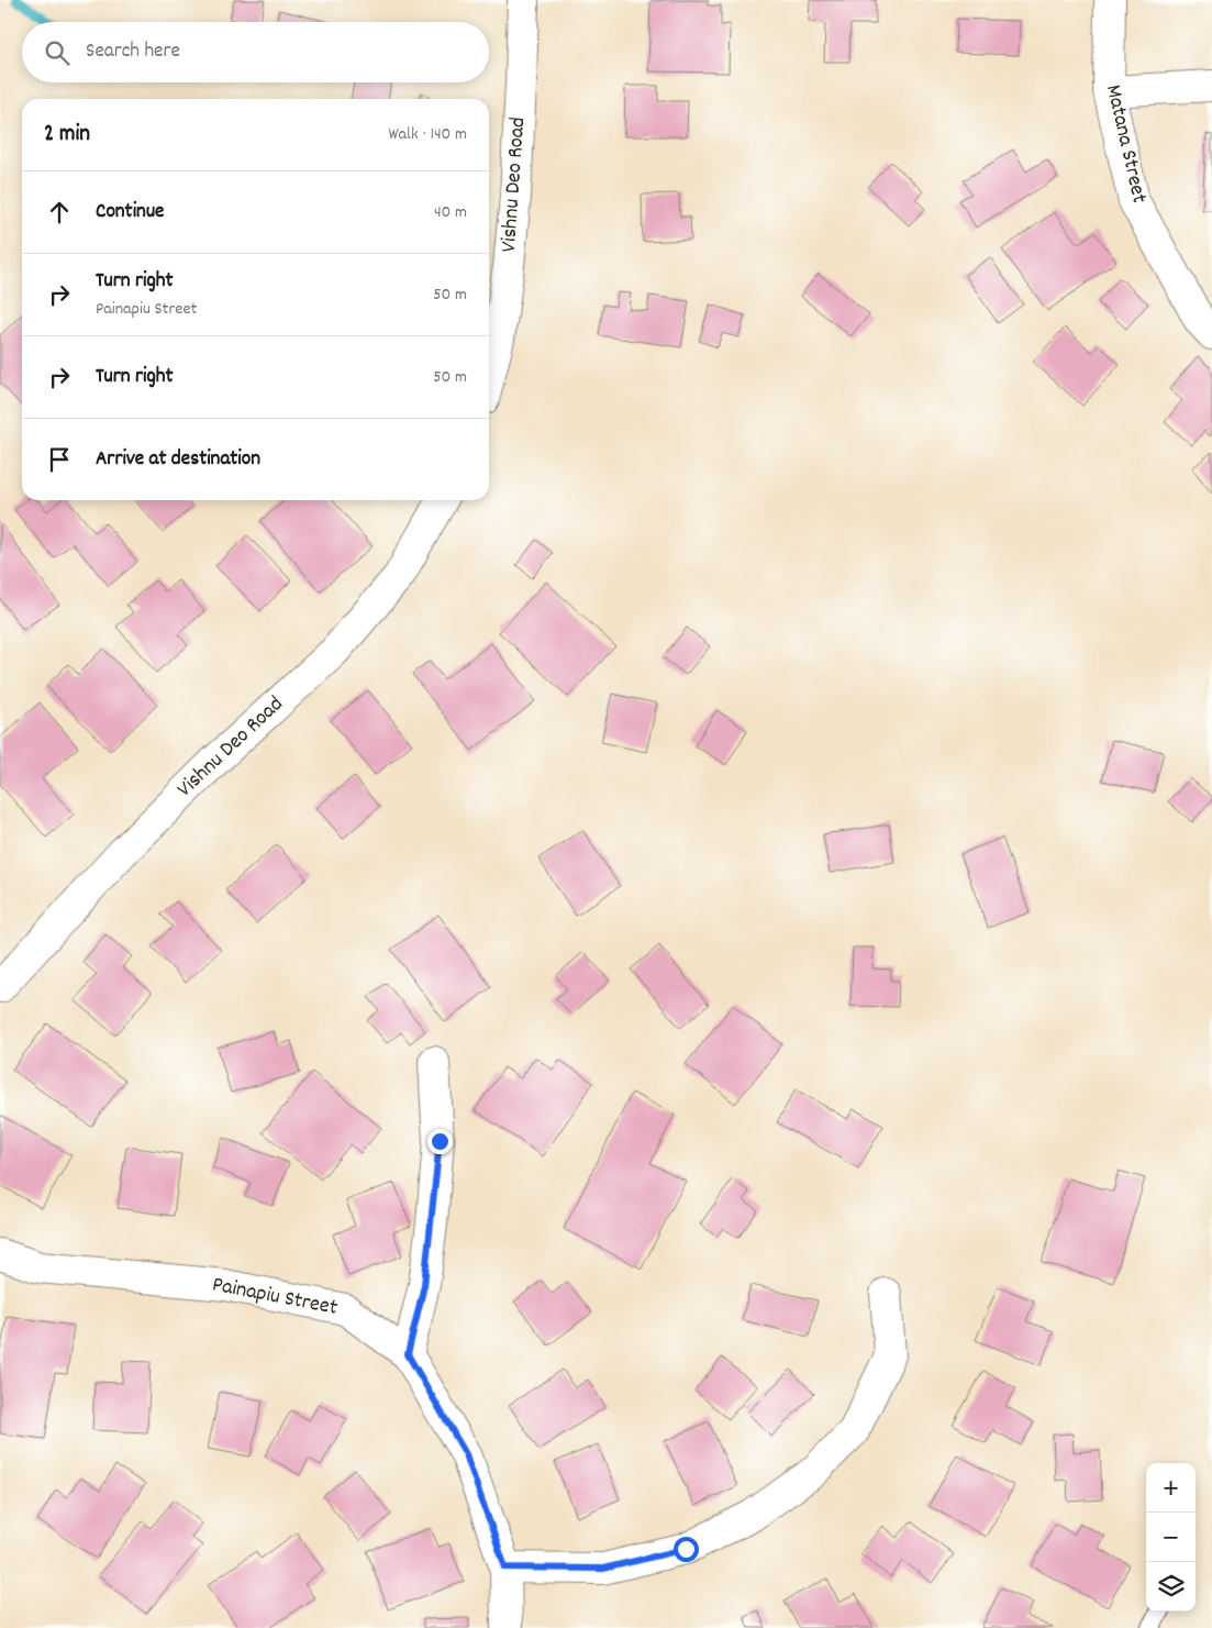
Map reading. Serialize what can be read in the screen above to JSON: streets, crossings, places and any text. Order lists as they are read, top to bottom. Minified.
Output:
{"streets":{"street":["Matana Street","Vishnu Deo Road","Painapiu Street"]},"page":{"search":"Search here","heading":["2 min","Walk · 140 m"],"list":[["Continue","40 m"],["Turn right","Painapiu Street","50 m"],["Turn right","50 m"],"Arrive at destination"],"map_buttons":["+","−"]}}
